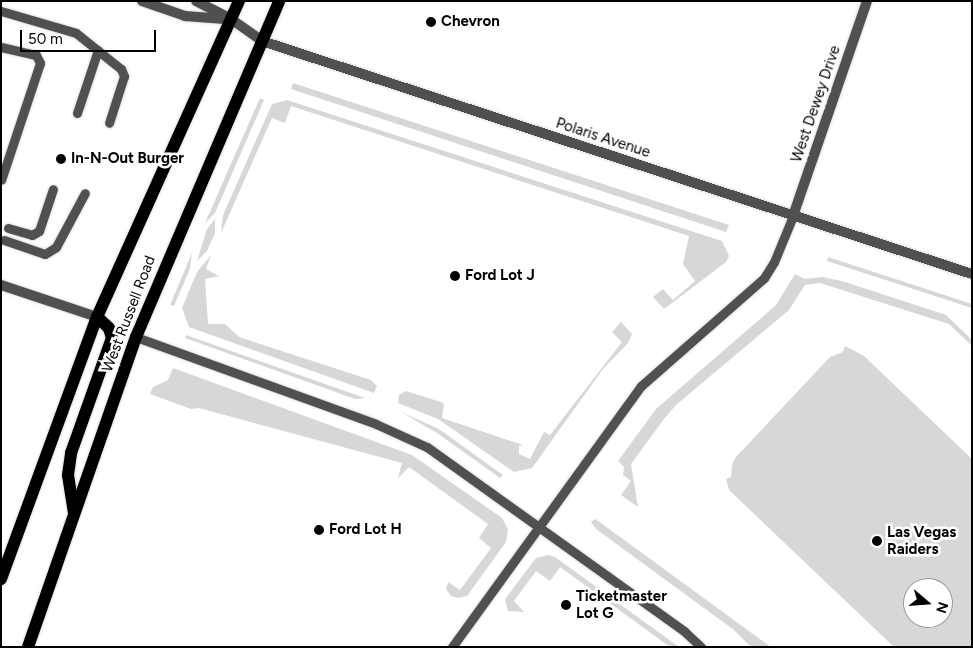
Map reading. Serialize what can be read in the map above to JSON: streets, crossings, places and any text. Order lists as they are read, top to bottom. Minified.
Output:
{"streets":{"main road":["West Russell Road"],"street":["West Dewey Drive","Polaris Avenue"]},"crossings":[["West Dewey Drive","Polaris Avenue"],["Polaris Avenue","West Russell Road"]],"places":["Chevron","In-N-Out Burger","Ford Lot J","Ford Lot H","Las Vegas Raiders","Ticketmaster Lot G"],"scale_bar":"50 m","north":"right"}
